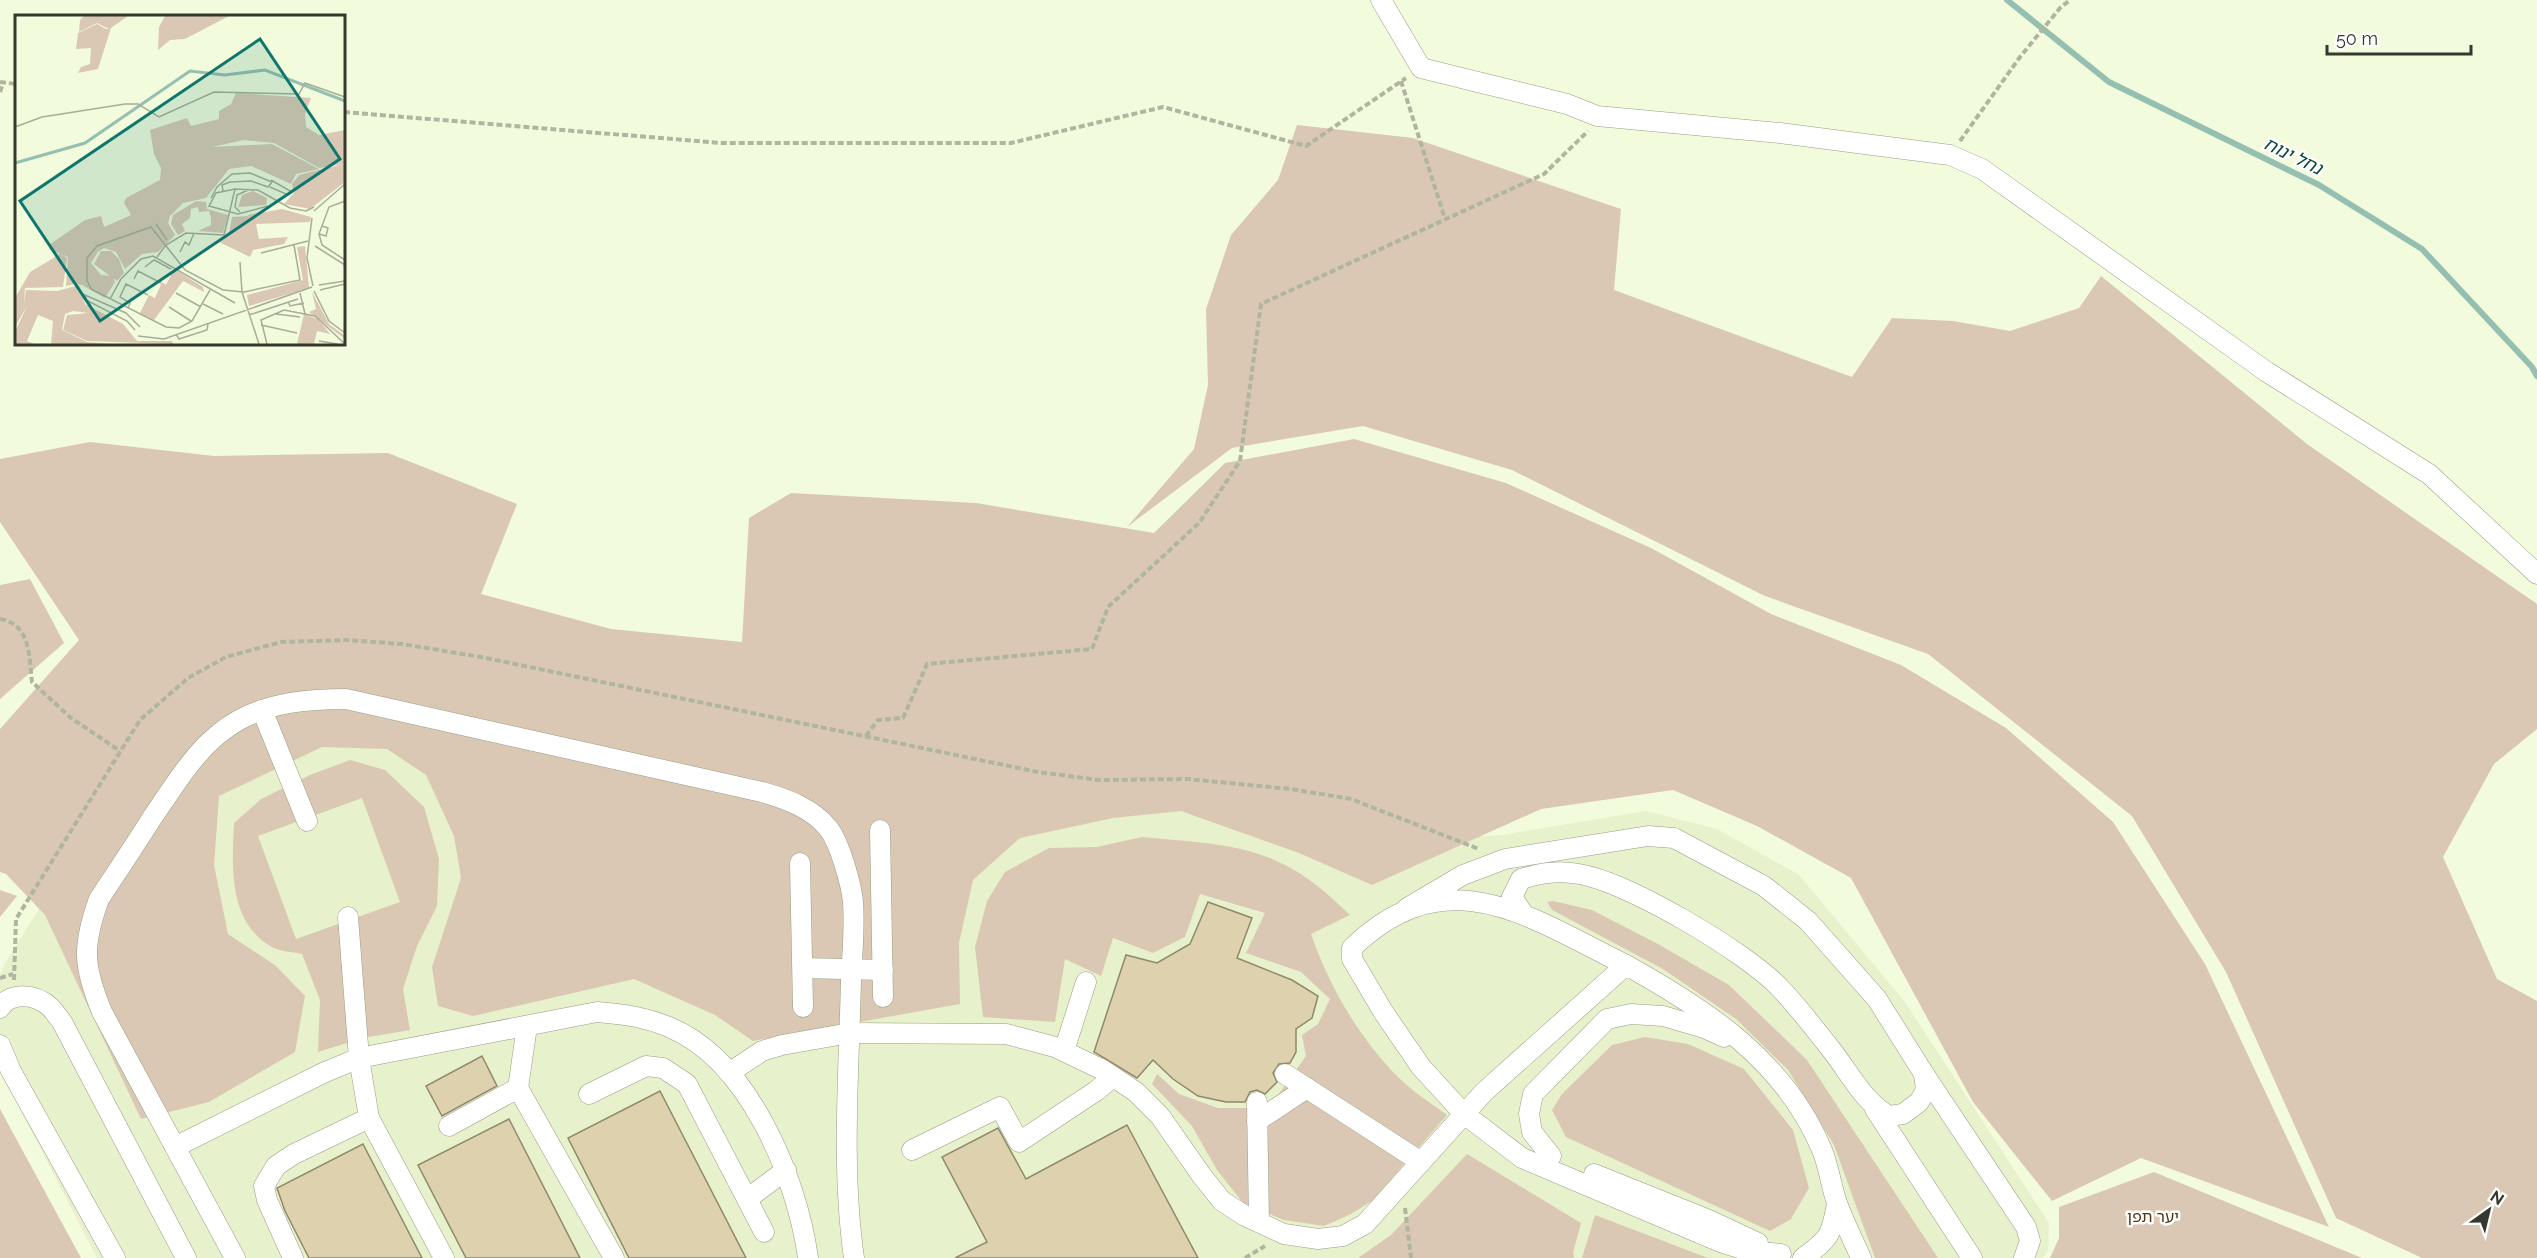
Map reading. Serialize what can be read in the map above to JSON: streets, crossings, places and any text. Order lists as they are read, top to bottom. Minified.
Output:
{"water":["נחל ינוח"],"parks":["יער תפן"],"scale_bar":"50 m","north":"top right"}
